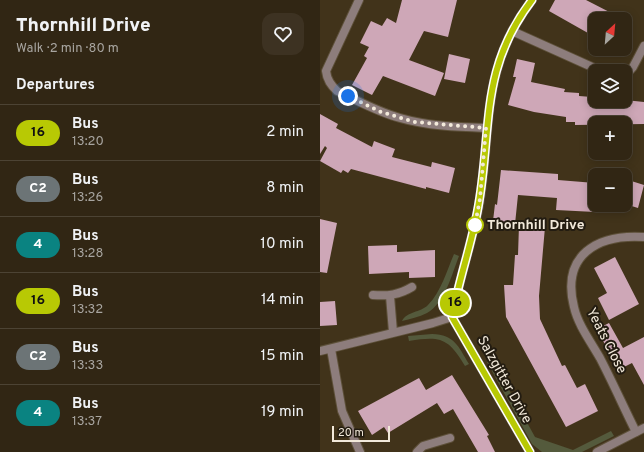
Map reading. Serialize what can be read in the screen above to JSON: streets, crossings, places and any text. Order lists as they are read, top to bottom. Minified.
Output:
{"streets":{"street":["Yeats Close","Salzgitter Drive"]},"places":["Thornhill Drive"],"lines":["bus line 16"],"scale_bar":"20 m","north":"top right","page":{"heading":[["Thornhill Drive","Walk · 2 min · 80 m"],"Departures"],"on_map":"16","map_buttons":["+","−"],"list":[{"mark":"16","name":"Bus","note":"13:20","value":"2 min"},{"mark":"C2","name":"Bus","note":"13:26","value":"8 min"},{"mark":"4","name":"Bus","note":"13:28","value":"10 min"},{"mark":"16","name":"Bus","note":"13:32","value":"14 min"},{"mark":"C2","name":"Bus","note":"13:33","value":"15 min"},{"mark":"4","name":"Bus","note":"13:37","value":"19 min"}],"scale":"20 m"}}
